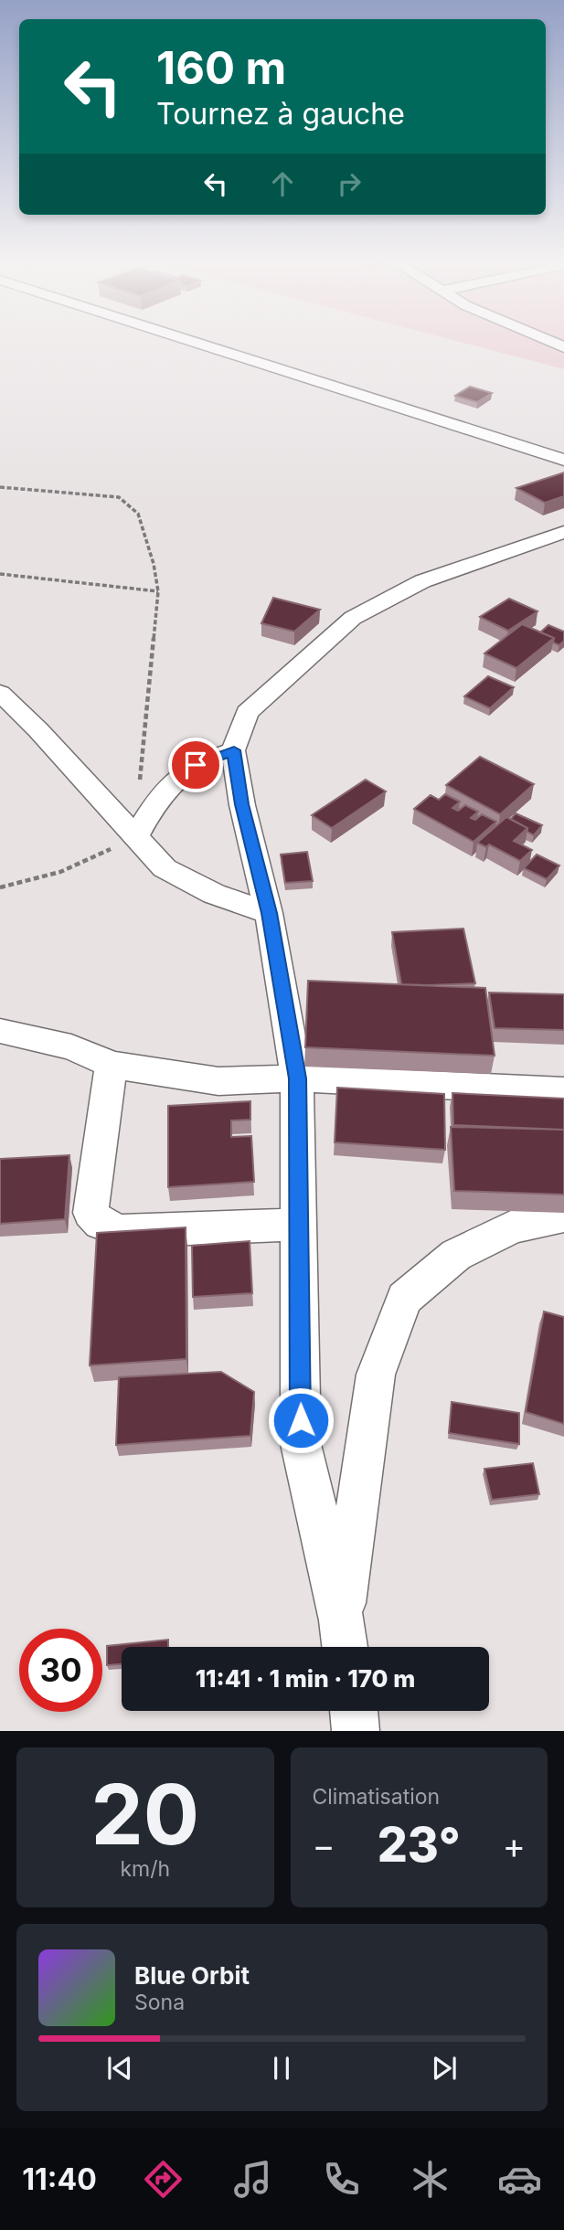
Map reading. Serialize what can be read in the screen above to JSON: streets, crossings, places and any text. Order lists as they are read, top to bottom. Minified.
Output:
{"page":{"turn":["160 m","Tournez à gauche"],"limit":"30","trip":"11:41 · 1 min · 170 m","tile":[["20","km/h"],"Climatisation"],"heat":["−","23°","+"],"song":["Blue Orbit","Sona"],"tabs":"11:40"}}
